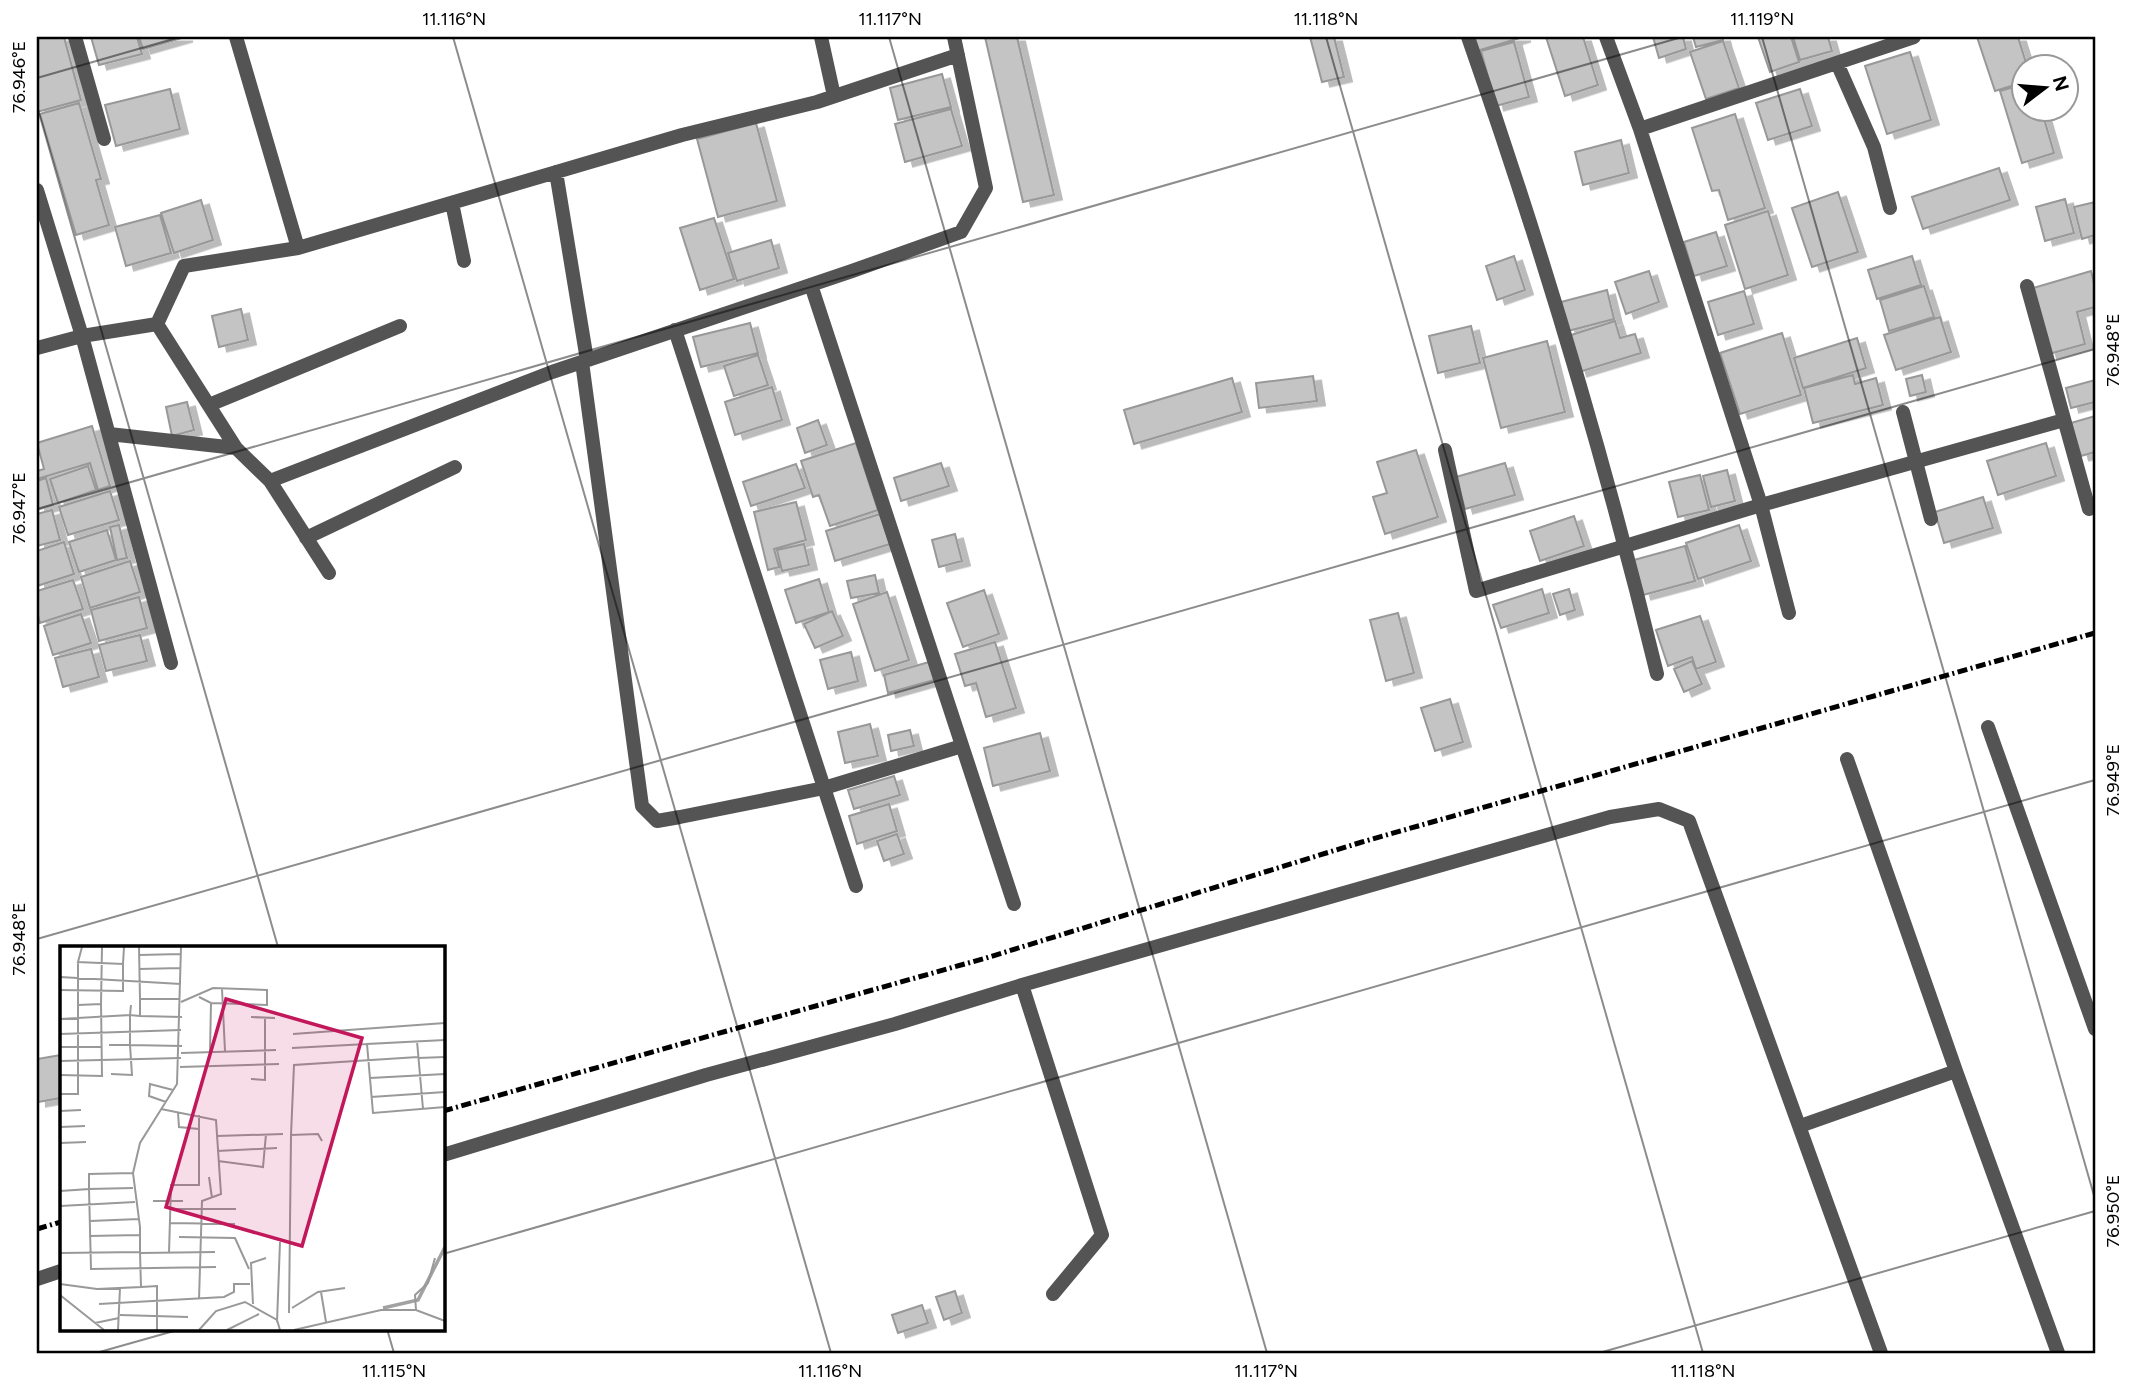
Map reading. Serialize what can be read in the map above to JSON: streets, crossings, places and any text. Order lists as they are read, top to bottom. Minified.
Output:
{"north":"right","coordinates":["11.116°N","11.117°N","11.118°N","11.119°N","76.946°E","76.948°E","76.947°E","76.949°E","76.950°E","11.115°N"]}
